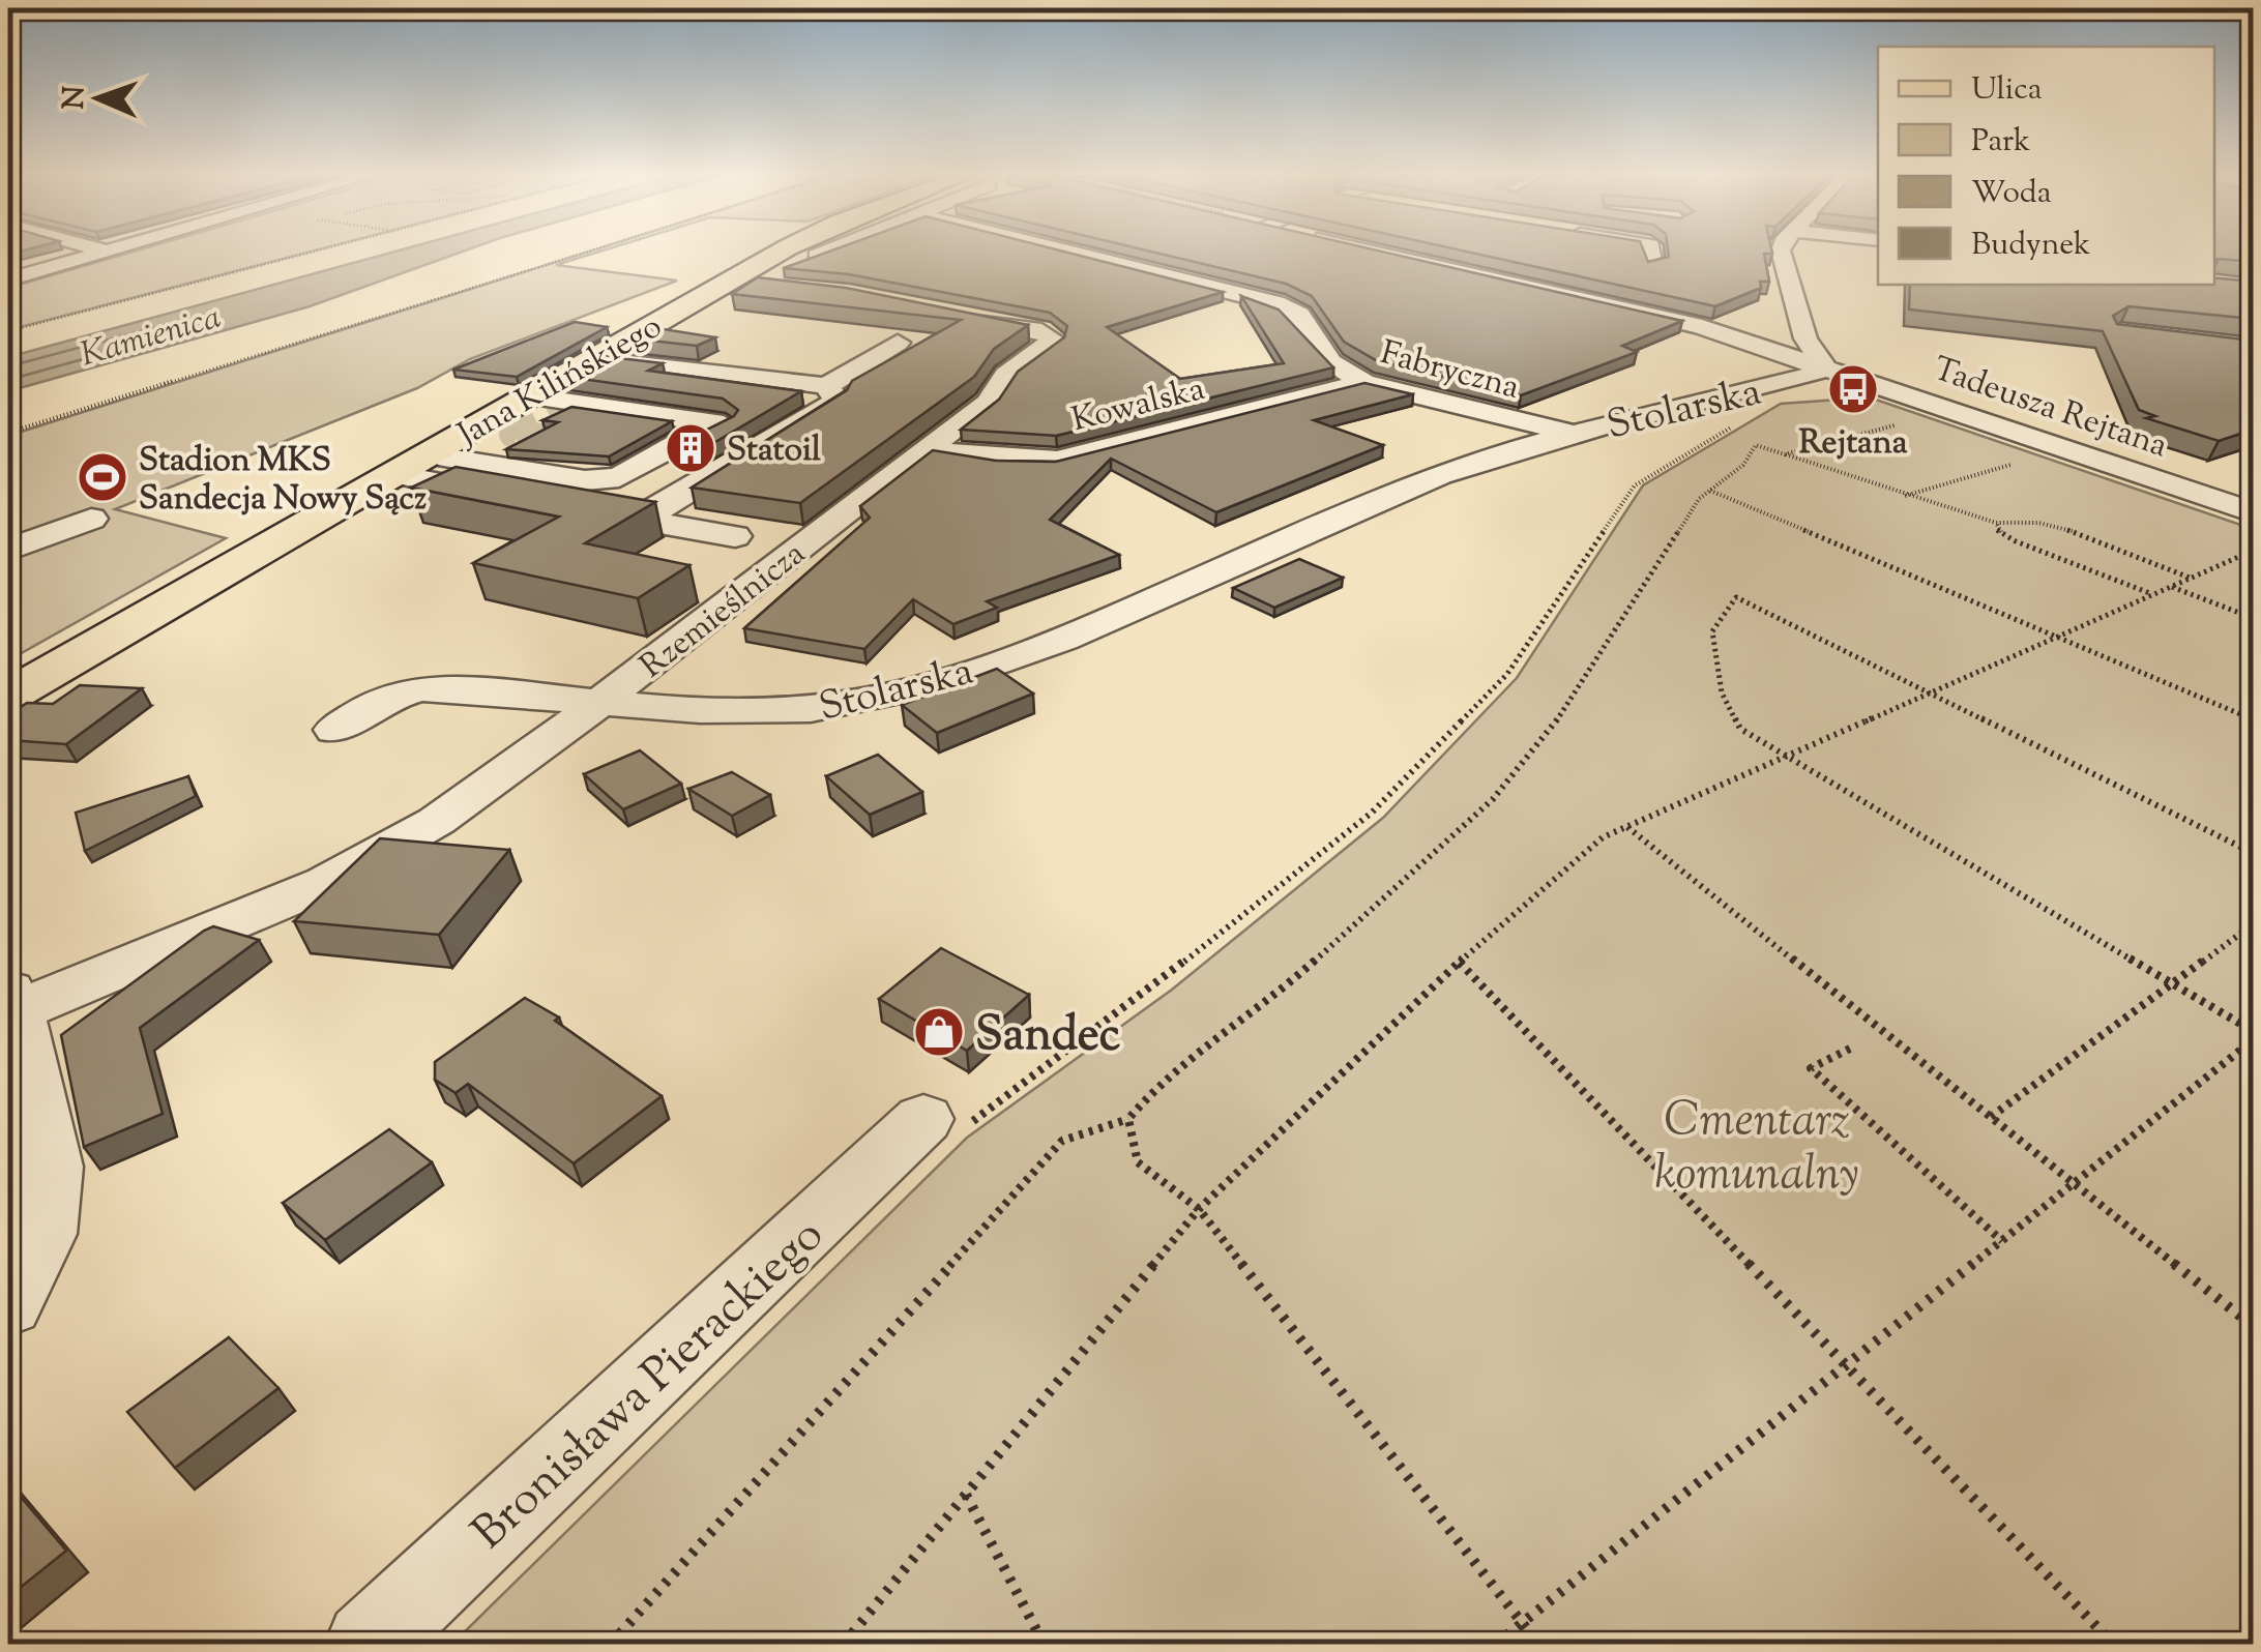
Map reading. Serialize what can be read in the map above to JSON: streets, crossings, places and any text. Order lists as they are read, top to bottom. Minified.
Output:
{"streets":{"main road":["Jana Kilińskiego"],"street":["Fabryczna","Kowalska","Tadeusza Rejtana","Stolarska","Rzemieślnicza","Bronisława Pierackiego"]},"crossings":[["Fabryczna","Kowalska"],["Fabryczna","Stolarska"],["Kowalska","Rzemieślnicza"],["Tadeusza Rejtana","Stolarska"],["Stolarska","Rzemieślnicza"]],"water":["Kamienica"],"parks":["Cmentarz komunalny"],"places":{"bus stop":["Rejtana"],"building":["Statoil"],"sports":["Stadion MKS Sandecja Nowy Sącz"],"shop":["Sandec"]},"legend":["Ulica","Park","Woda","Budynek"],"north":"left"}
